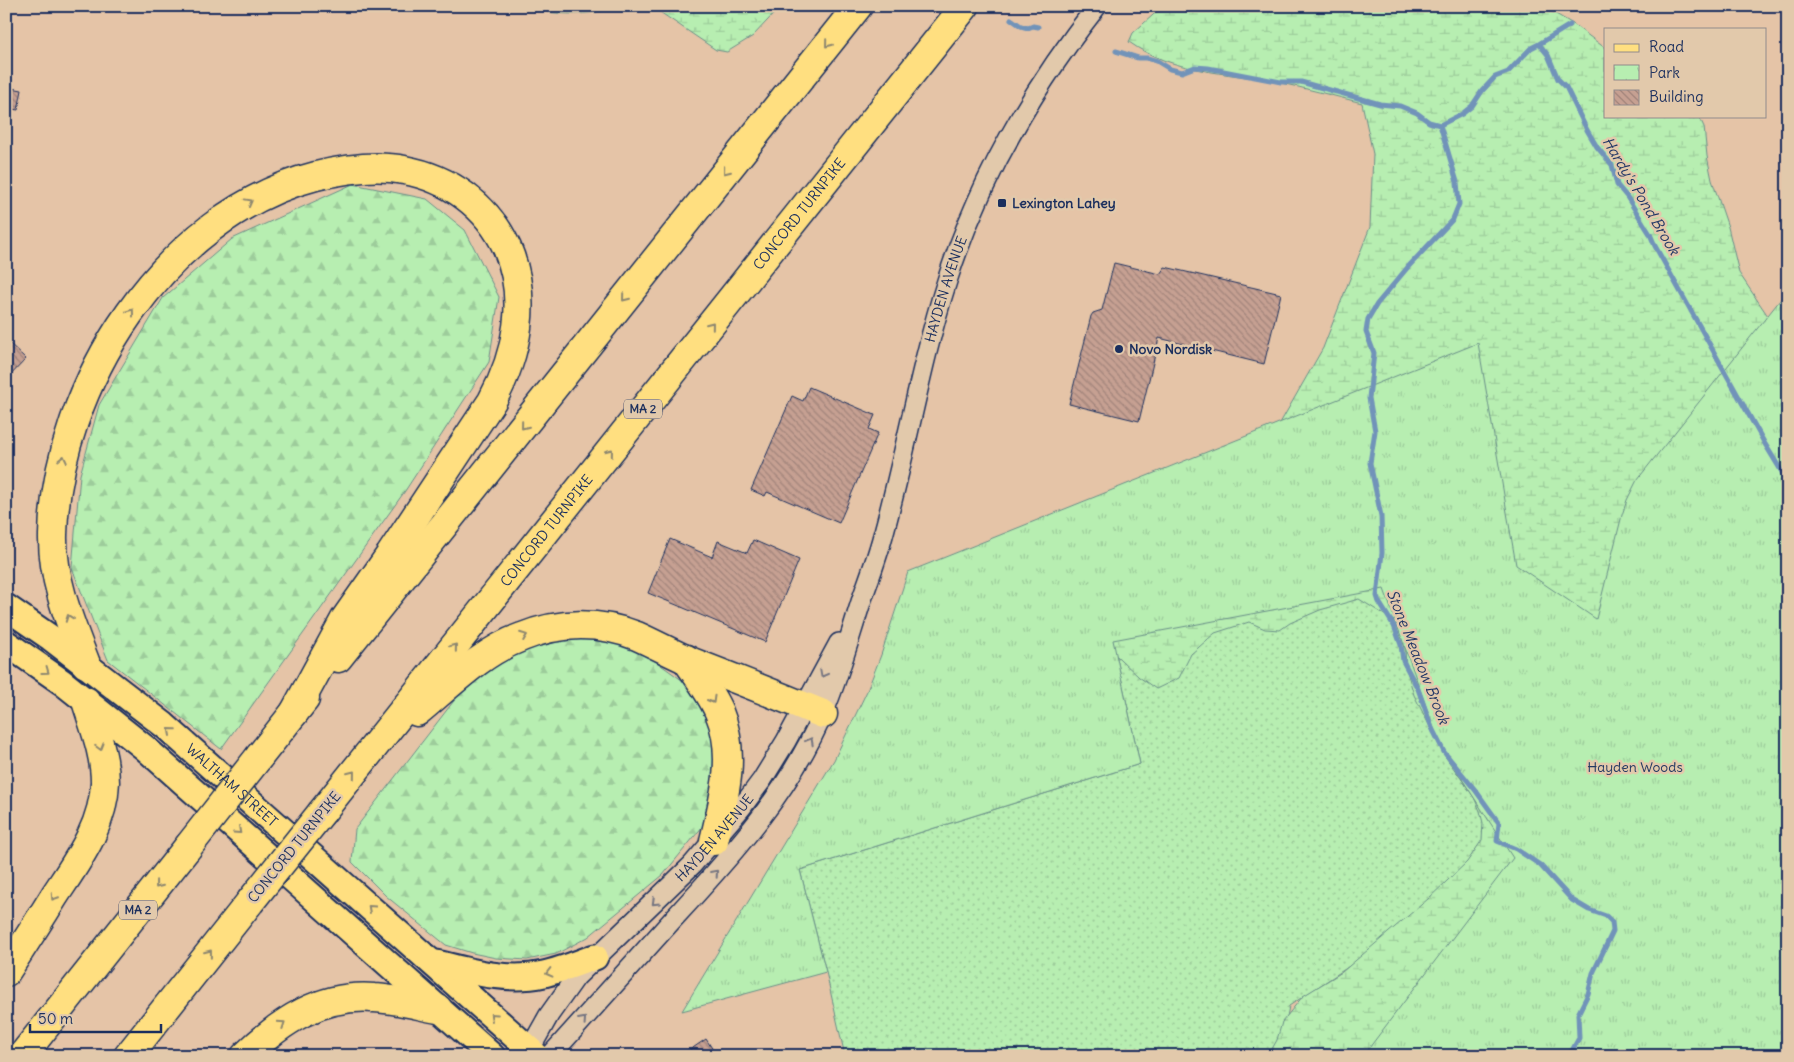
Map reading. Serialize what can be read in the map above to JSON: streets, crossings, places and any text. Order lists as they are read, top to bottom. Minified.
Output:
{"streets":{"highway":["CONCORD TURNPIKE","MA 2"],"main road":["WALTHAM STREET"],"street":["HAYDEN AVENUE"]},"crossings":[["HAYDEN AVENUE","WALTHAM STREET"]],"water":["Hardy's Pond Brook","Stone Meadow Brook"],"parks":["Hayden Woods"],"places":{"transit":["Lexington Lahey"],"other":["Novo Nordisk"]},"legend":["Road","Park","Building"],"scale_bar":"50 m"}
